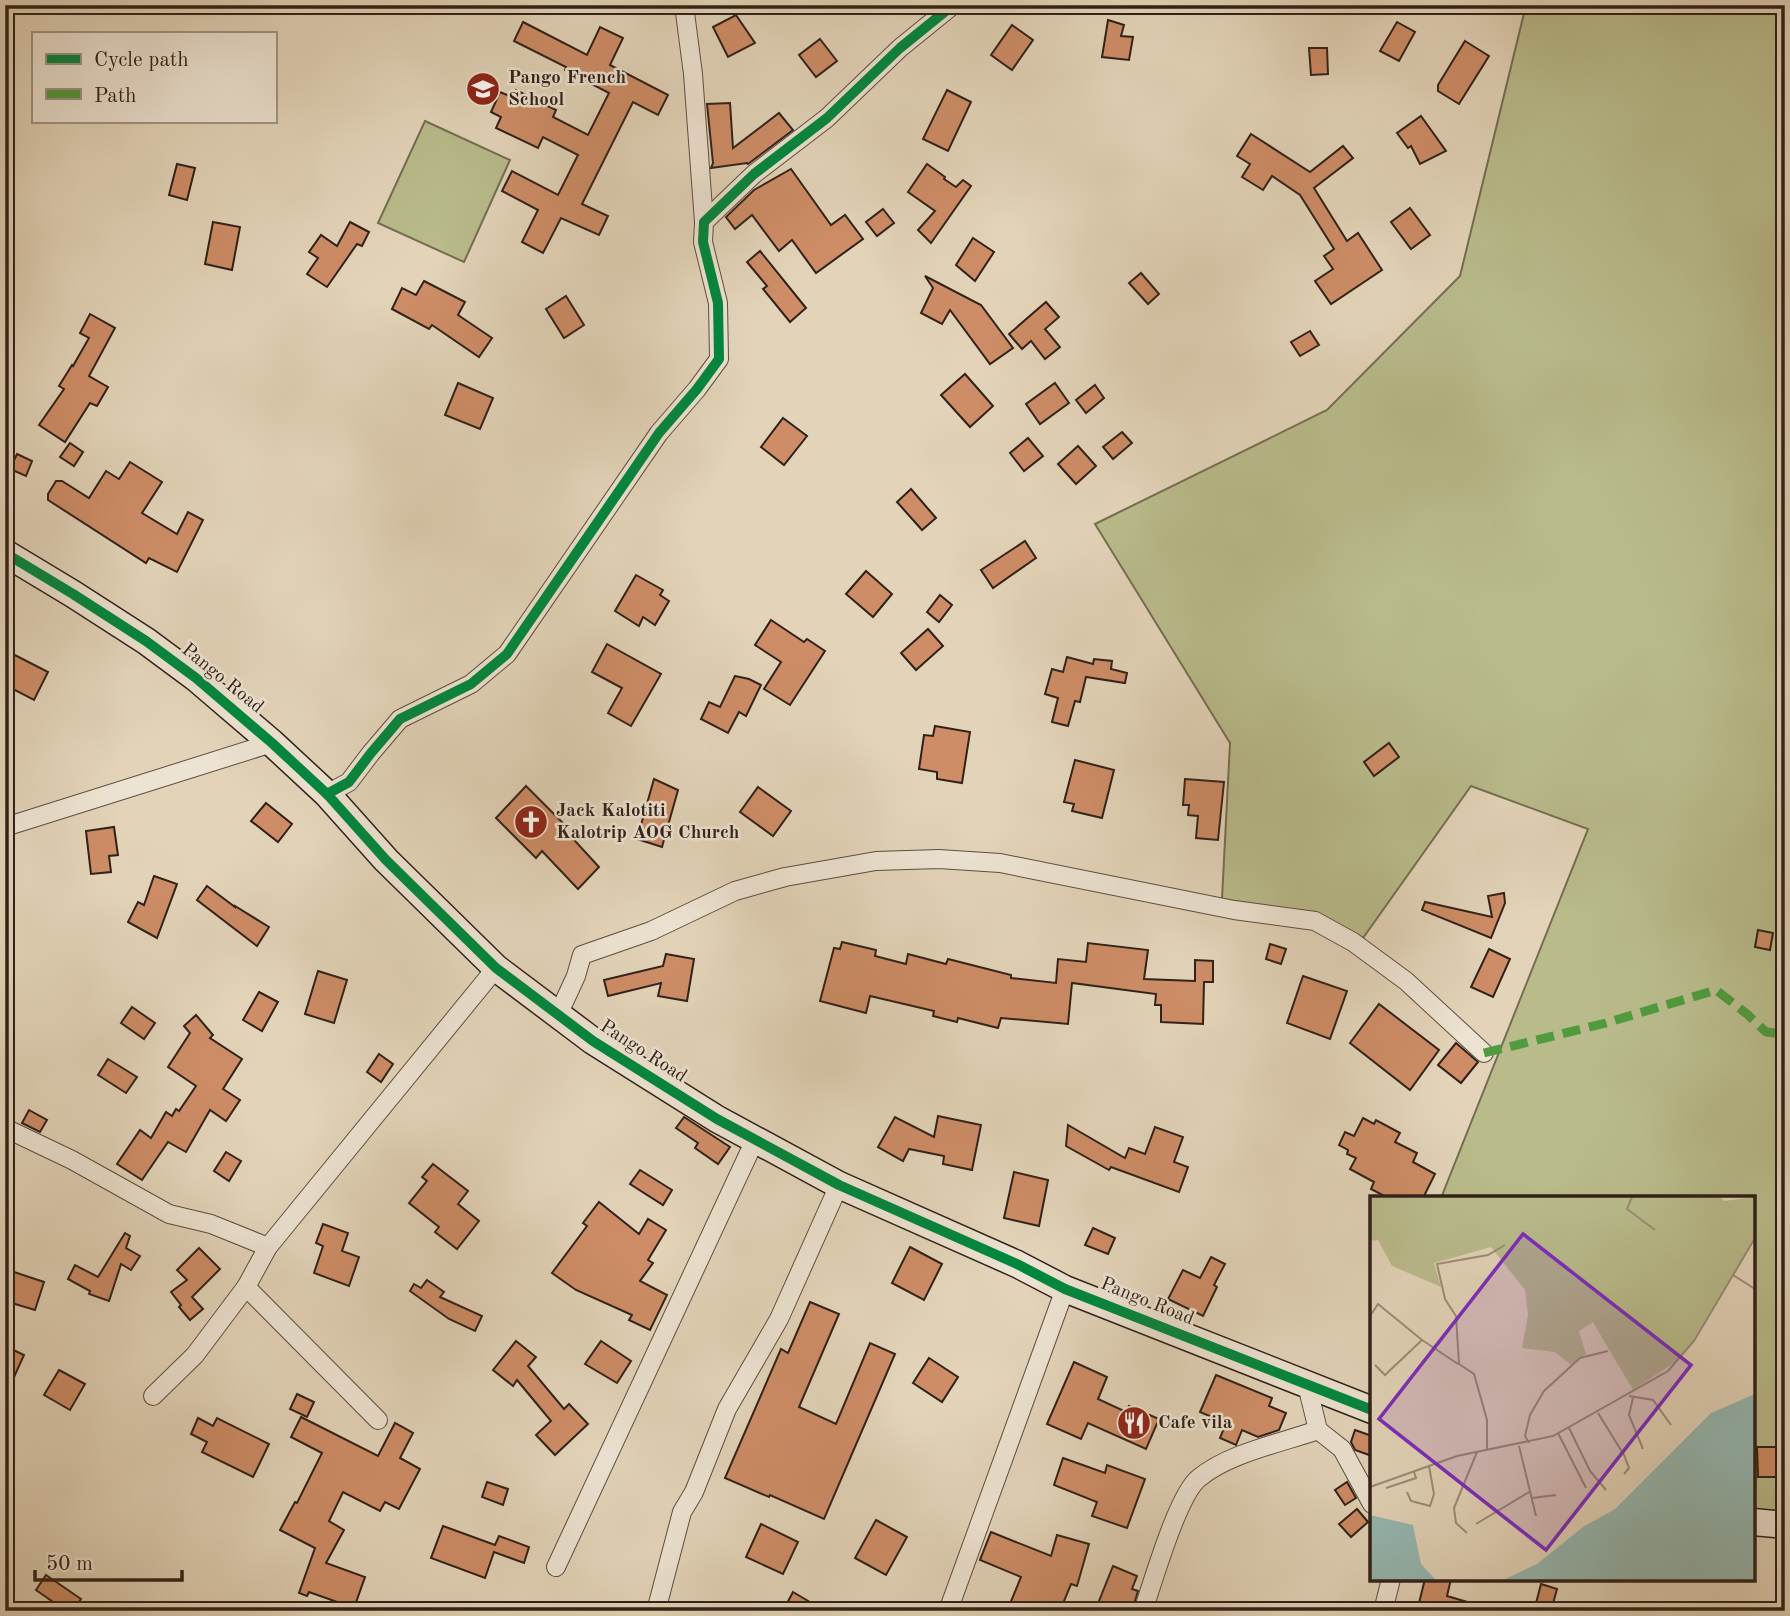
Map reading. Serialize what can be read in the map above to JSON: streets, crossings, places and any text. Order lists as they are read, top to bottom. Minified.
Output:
{"streets":{"street":["Pango Road"]},"places":{"school or university":["Pango French School"],"church":["Jack Kalotiti Kalotrip AOG Church"],"restaurant":["Cafe vila"]},"legend":["Cycle path","Path"],"scale_bar":"50 m"}
